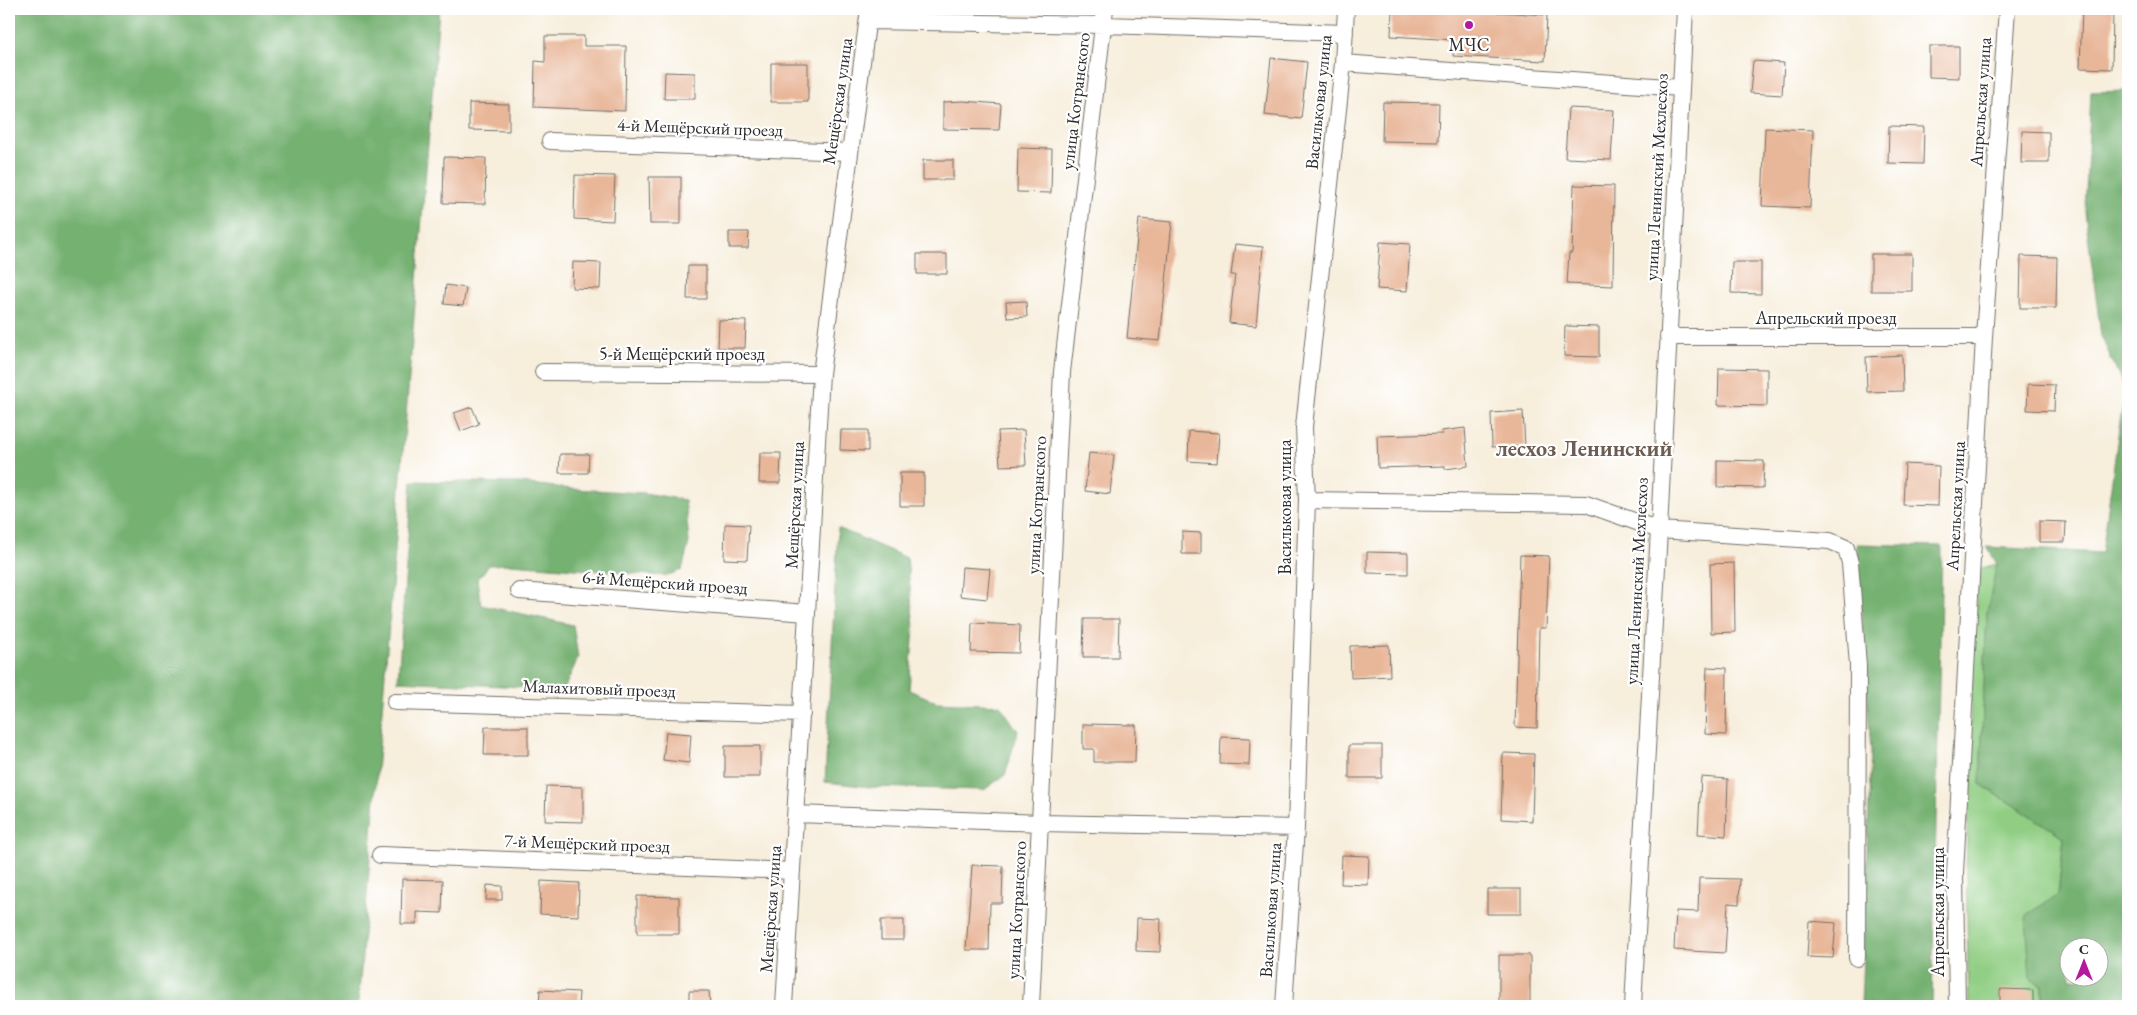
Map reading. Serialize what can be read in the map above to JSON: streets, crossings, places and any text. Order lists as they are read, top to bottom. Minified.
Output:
{"streets":{"street":["Мещёрская улица","улица Котранского","Васильковая улица","Апрельская улица","4-й Мещёрский проезд","улица Ленинский Мехлесхоз","Апрельский проезд","5-й Мещёрский проезд","6-й Мещёрский проезд","Малахитовый проезд","7-й Мещёрский проезд"]},"crossings":[["Мещёрская улица","4-й Мещёрский проезд"],["Мещёрская улица","5-й Мещёрский проезд"],["Мещёрская улица","6-й Мещёрский проезд"],["Мещёрская улица","Малахитовый проезд"],["Мещёрская улица","7-й Мещёрский проезд"],["Апрельская улица","Апрельский проезд"],["улица Ленинский Мехлесхоз","Апрельский проезд"]],"districts":["лесхоз Ленинский"],"places":["МЧС"],"north":"top"}
